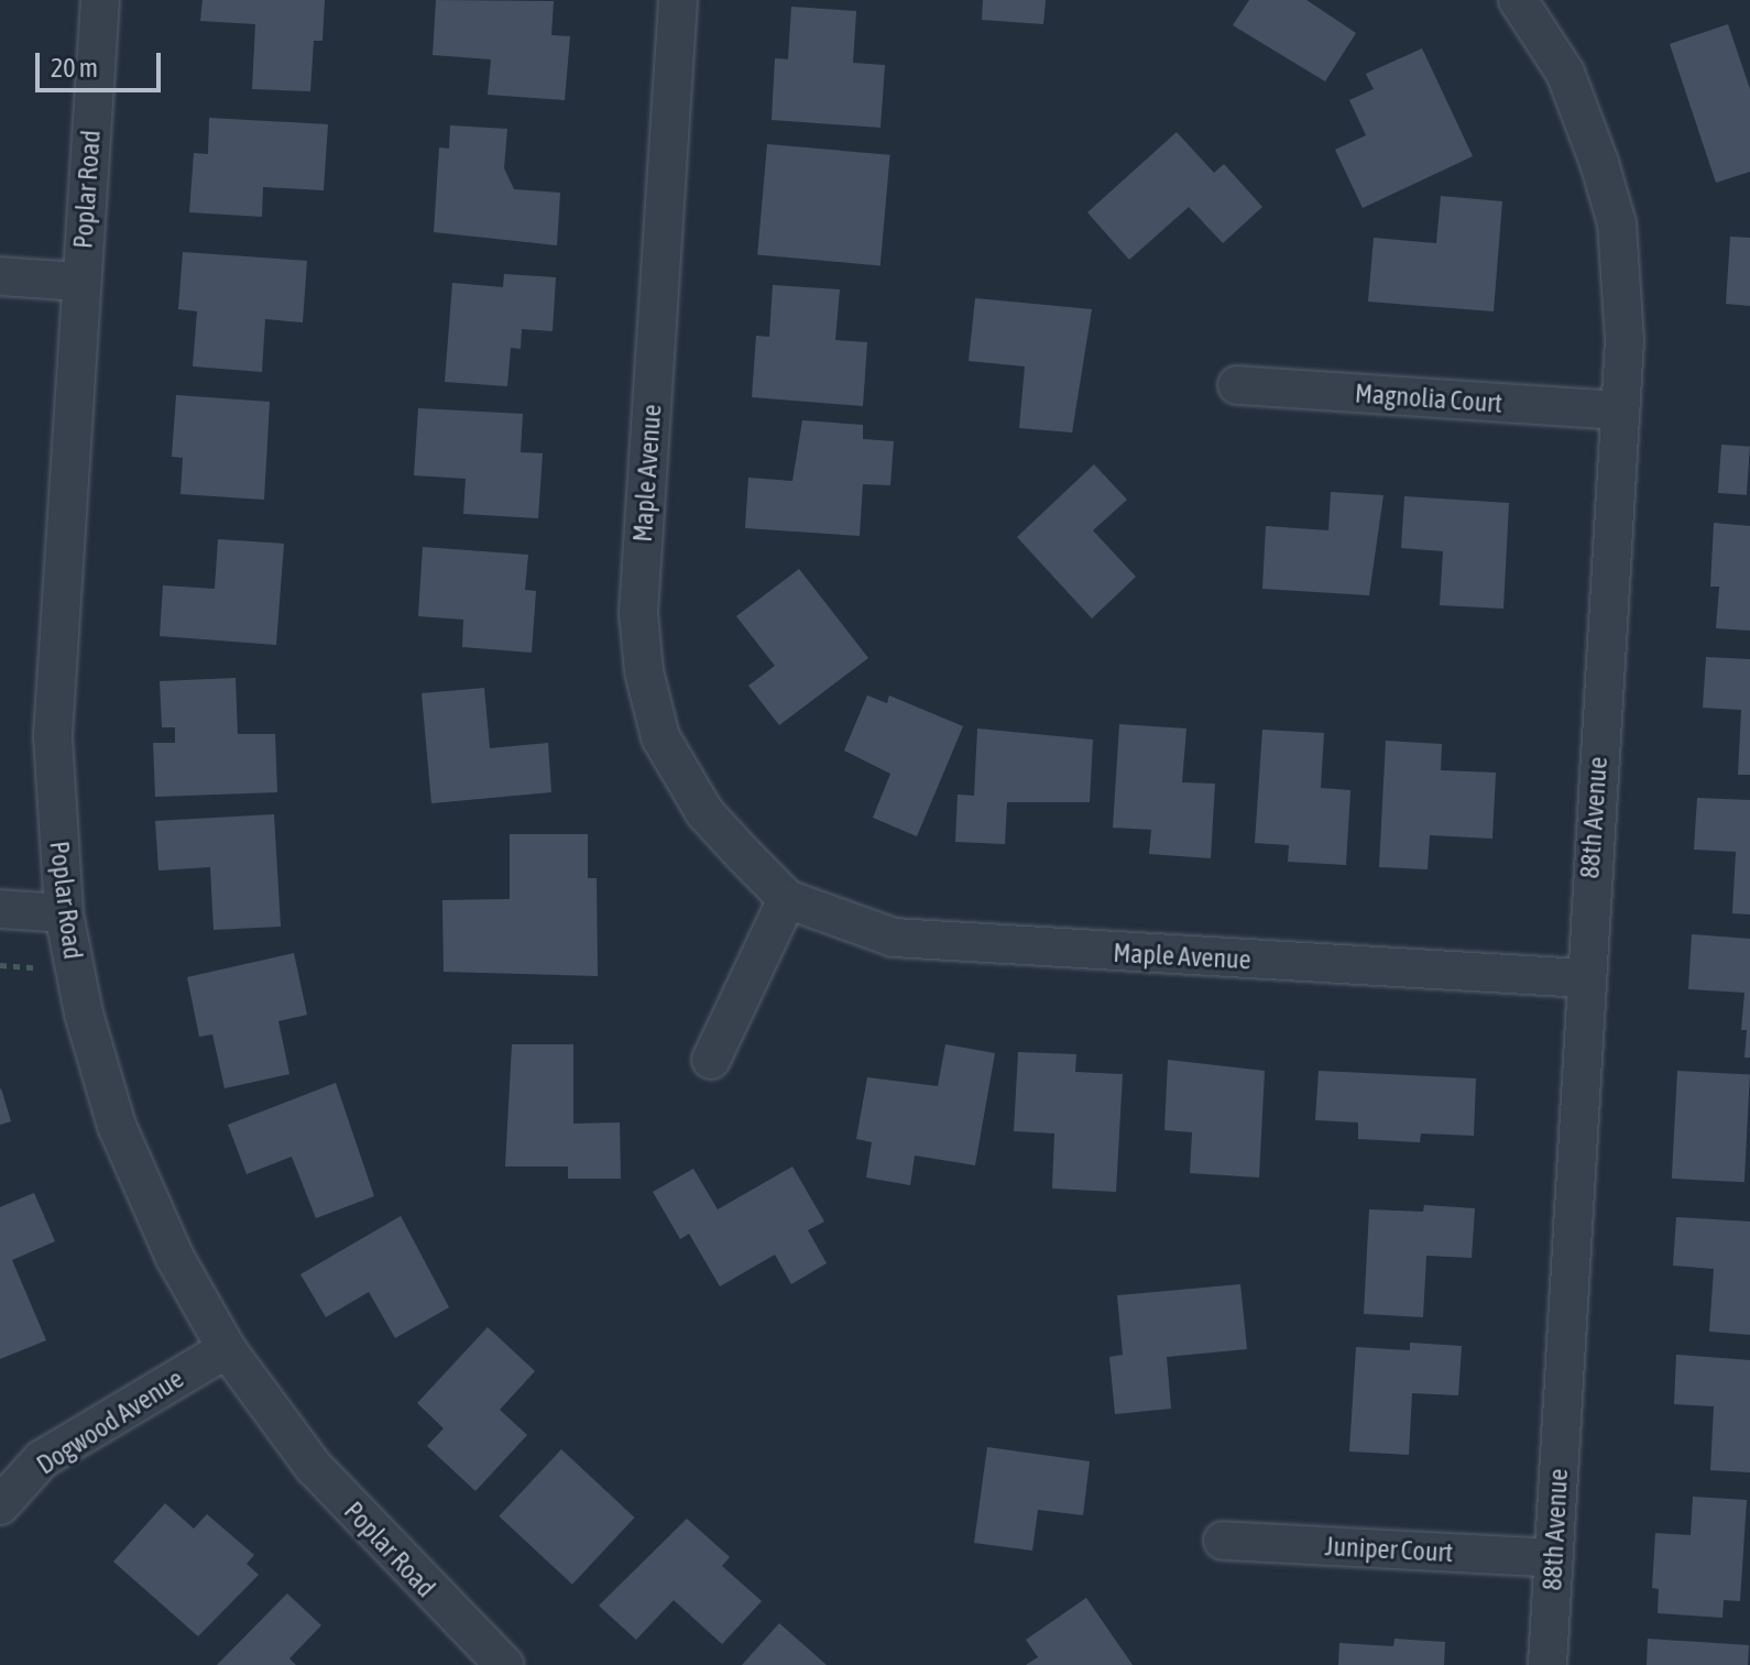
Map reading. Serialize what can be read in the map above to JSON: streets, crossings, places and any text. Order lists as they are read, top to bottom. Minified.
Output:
{"streets":{"street":["Poplar Road","Magnolia Court","Maple Avenue","88th Avenue","Dogwood Avenue","Juniper Court"]},"crossings":[["Poplar Road","Dogwood Avenue"],["Magnolia Court","88th Avenue"],["Maple Avenue","88th Avenue"],["88th Avenue","Juniper Court"]],"scale_bar":"20 m"}
